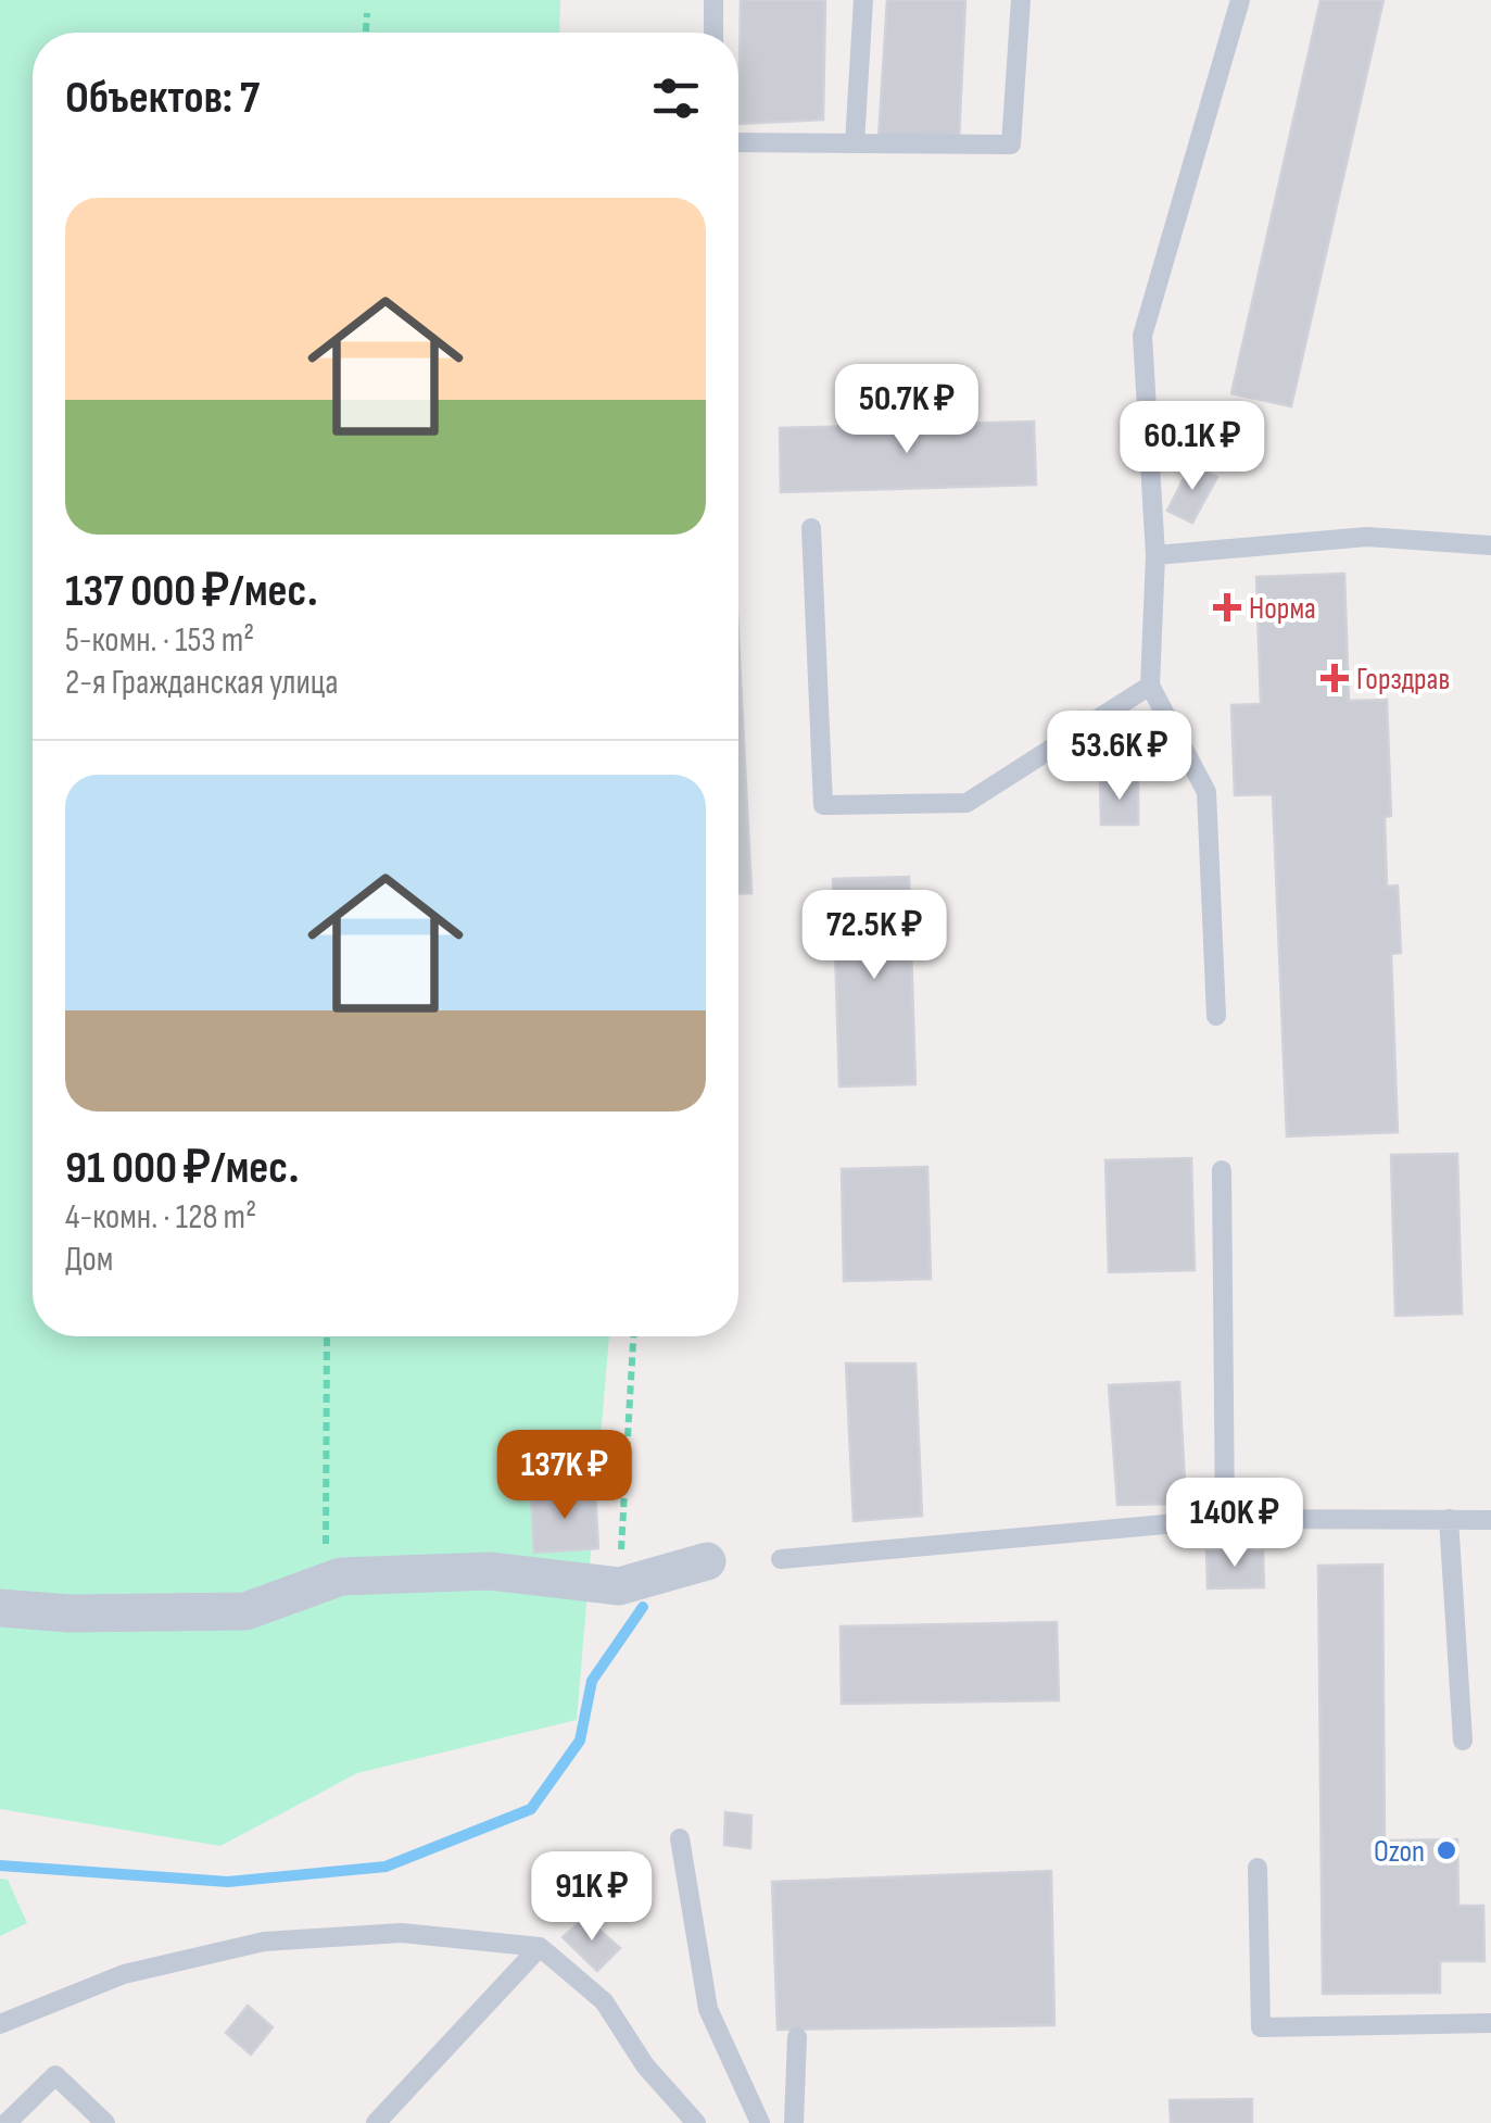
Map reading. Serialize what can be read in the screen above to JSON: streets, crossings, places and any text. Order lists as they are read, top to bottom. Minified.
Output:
{"places":{"health":["Норма","Горздрав"],"other":["Ozon"]},"page":{"heading":"Объектов: 7","list":[{"name":"137 000 ₽/мес.","note":"5-комн. · 153 m² · 2-я Гражданская улица"},{"name":"91 000 ₽/мес.","note":"4-комн. · 128 m² · Дом"}],"price":["50.7K ₽","60.1K ₽","53.6K ₽","72.5K ₽","137K ₽","140K ₽","91K ₽"]}}
